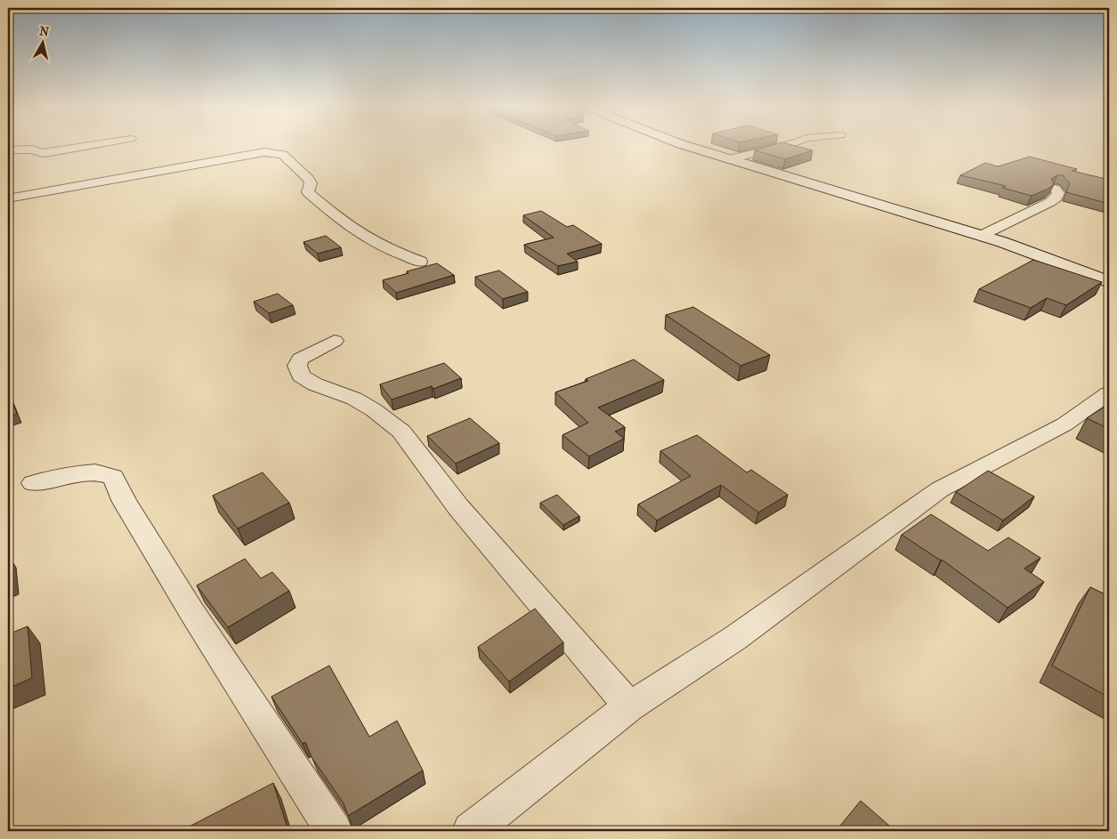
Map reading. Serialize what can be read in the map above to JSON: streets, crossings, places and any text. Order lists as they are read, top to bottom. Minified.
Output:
{"north":"top"}
